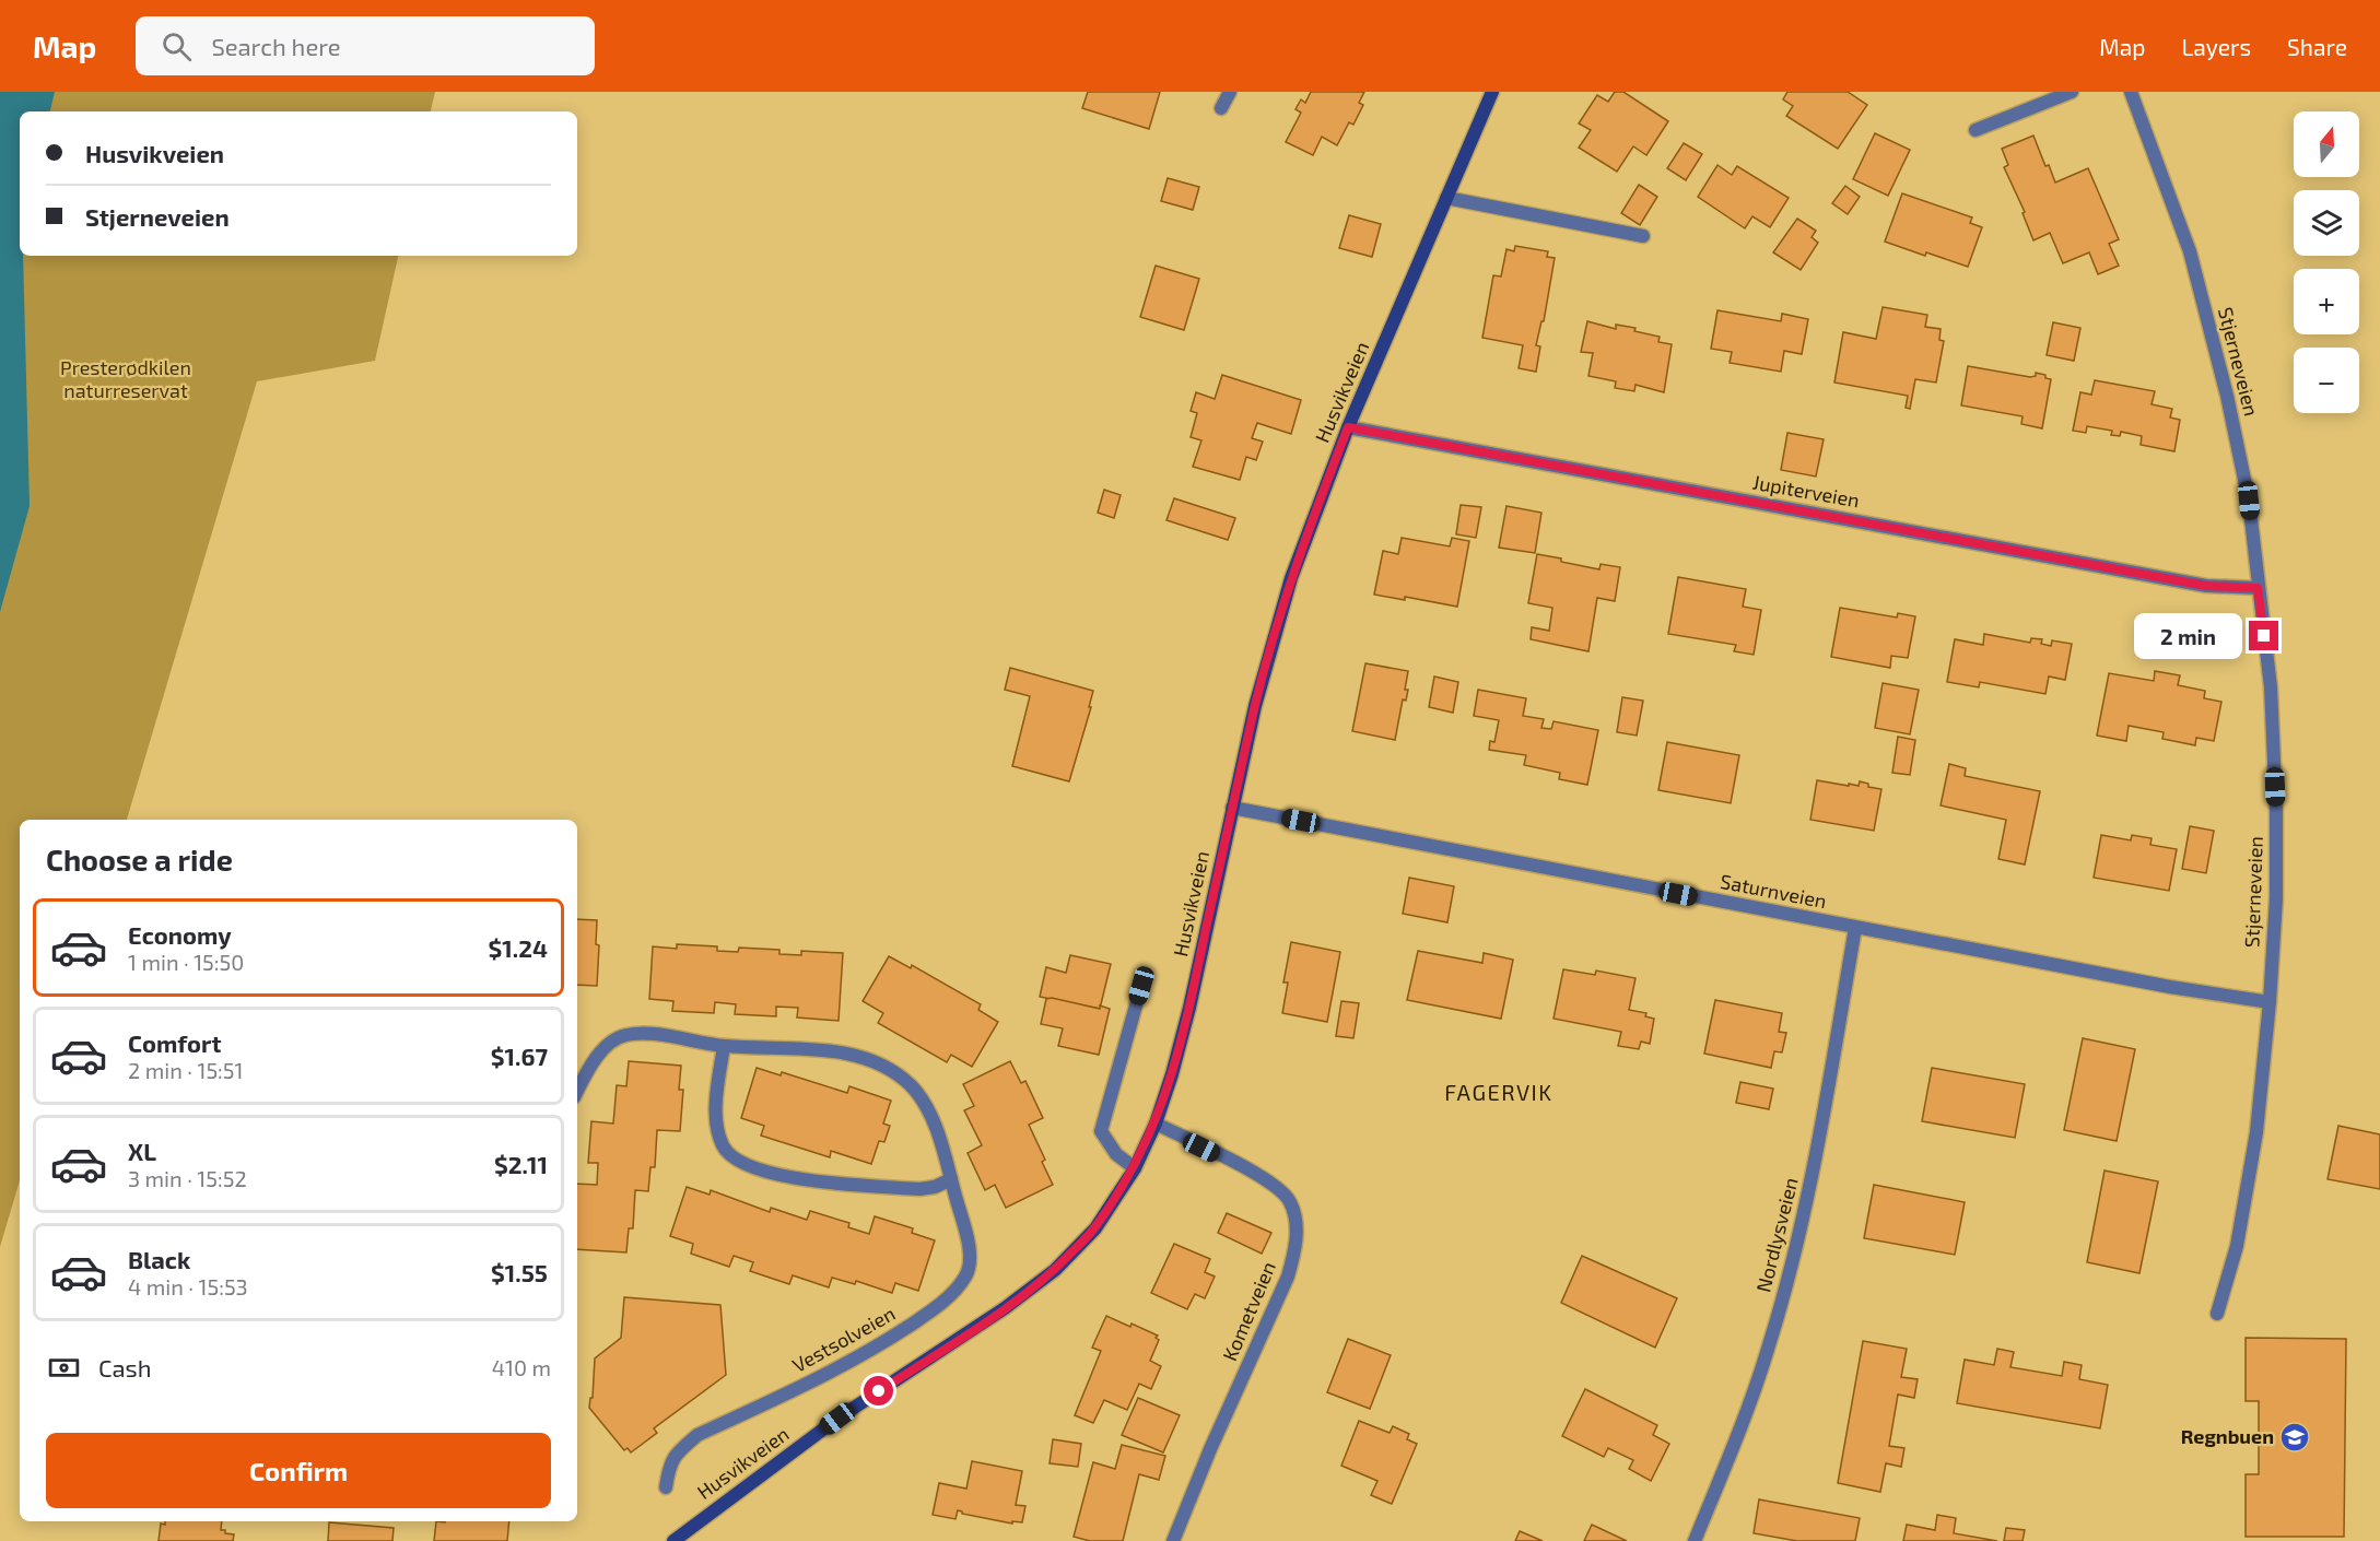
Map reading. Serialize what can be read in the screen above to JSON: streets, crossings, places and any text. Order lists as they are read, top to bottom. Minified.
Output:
{"streets":{"main road":["Husvikveien"],"street":["Stjerneveien","Jupiterveien","Saturnveien","Nordlysveien","Kometveien","Vestsolveien"]},"crossings":[["Stjerneveien","Jupiterveien"],["Stjerneveien","Saturnveien"],["Husvikveien","Jupiterveien"],["Husvikveien","Saturnveien"],["Husvikveien","Kometveien"],["Saturnveien","Nordlysveien"]],"districts":["FAGERVIK"],"parks":["Presterødkilen naturreservat"],"places":{"school or university":["Regnbuen"]},"north":"top","page":{"header":"Map","search":"Search here","nav":["Map","Layers","Share"],"map_buttons":["+","−"],"banner":["Husvikveien","Stjerneveien"],"bubble":"2 min","heading":"Choose a ride","list":[{"name":"Economy","note":"1 min · 15:50","value":"$1.24"},{"name":"Comfort","note":"2 min · 15:51","value":"$1.67"},{"name":"XL","note":"3 min · 15:52","value":"$2.11"},{"name":"Black","note":"4 min · 15:53","value":"$1.55"}],"pay":["Cash","410 m"],"buttons":"Confirm"}}
